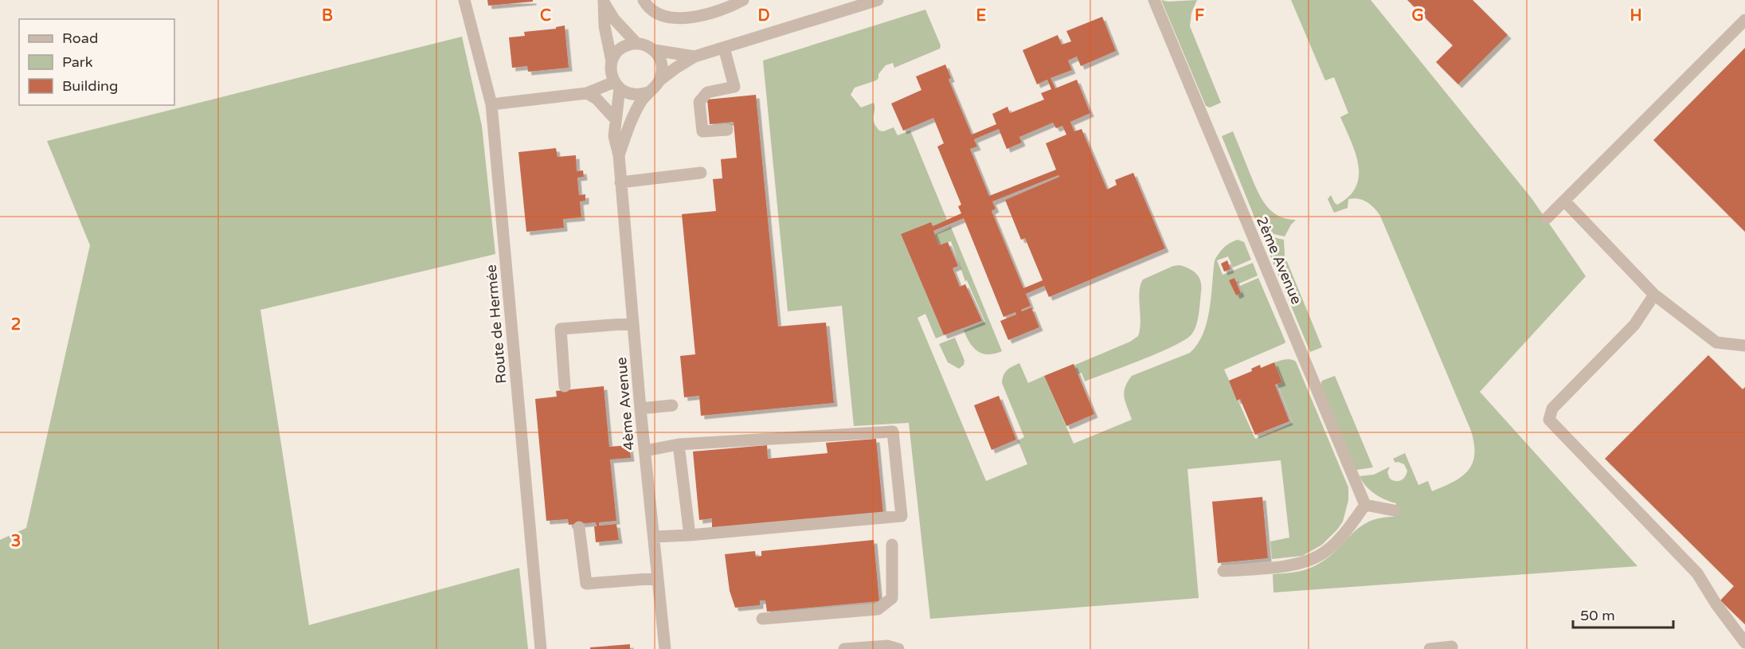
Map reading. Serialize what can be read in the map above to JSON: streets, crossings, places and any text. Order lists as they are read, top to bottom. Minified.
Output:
{"streets":{"street":["2ème Avenue","Route de Hermée","4ème Avenue"]},"legend":["Road","Park","Building"],"scale_bar":"50 m","grid":{"columns":["B","C","D","E","F","G","H"],"rows":["2","3"]}}
